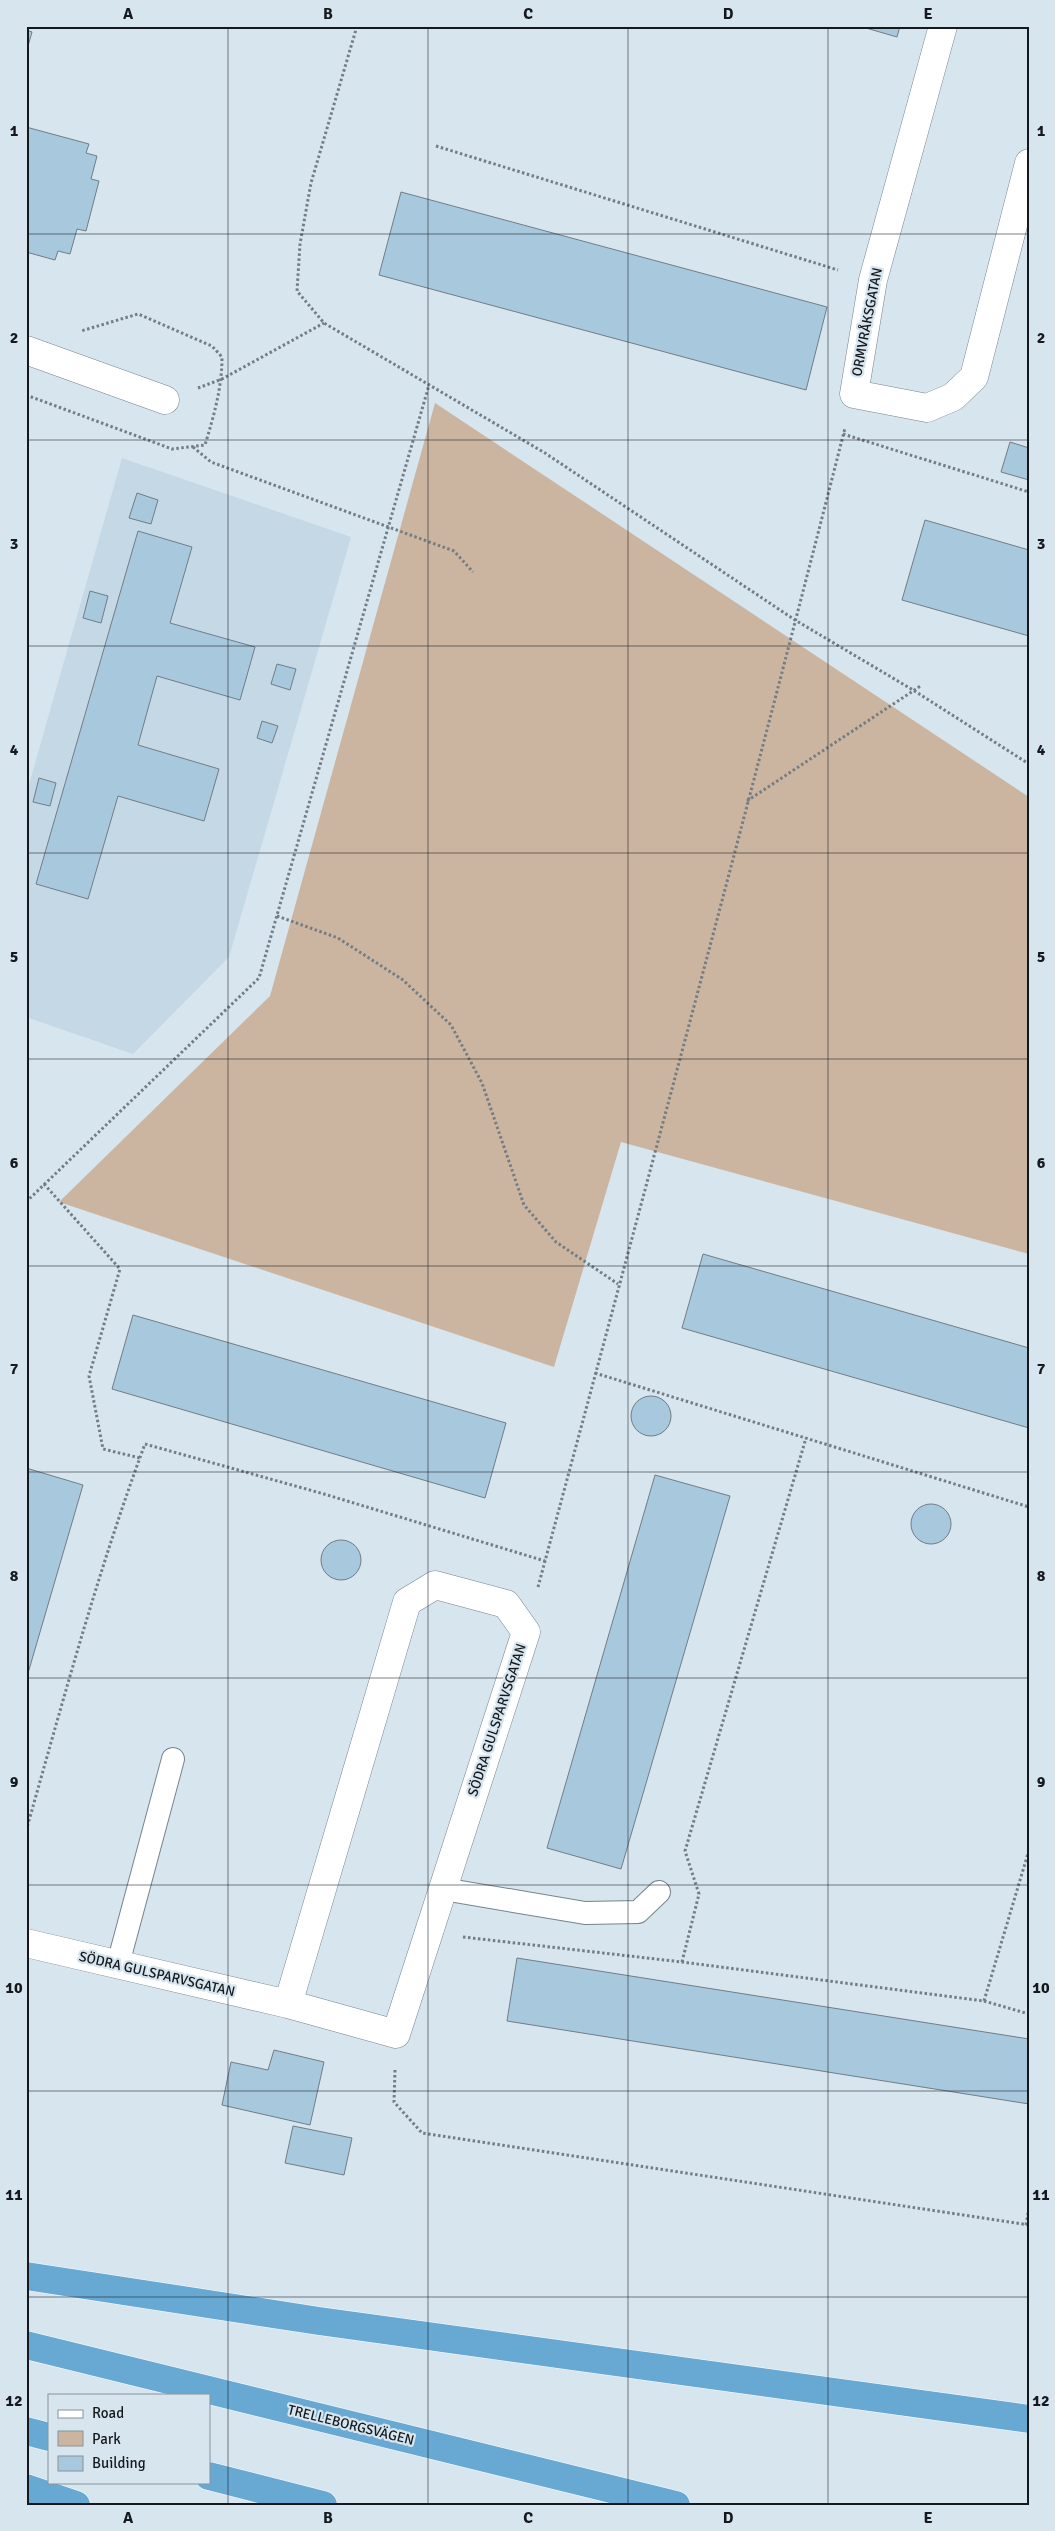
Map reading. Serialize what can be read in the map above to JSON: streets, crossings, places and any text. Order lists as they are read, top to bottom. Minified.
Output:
{"streets":{"highway":["TRELLEBORGSVÄGEN"],"street":["ORMVRÅKSGATAN","SÖDRA GULSPARVSGATAN"]},"legend":["Road","Park","Building"],"grid":{"columns":["A","B","C","D","E"],"rows":["1","2","3","4","5","6","7","8","9","10","11","12"]}}
